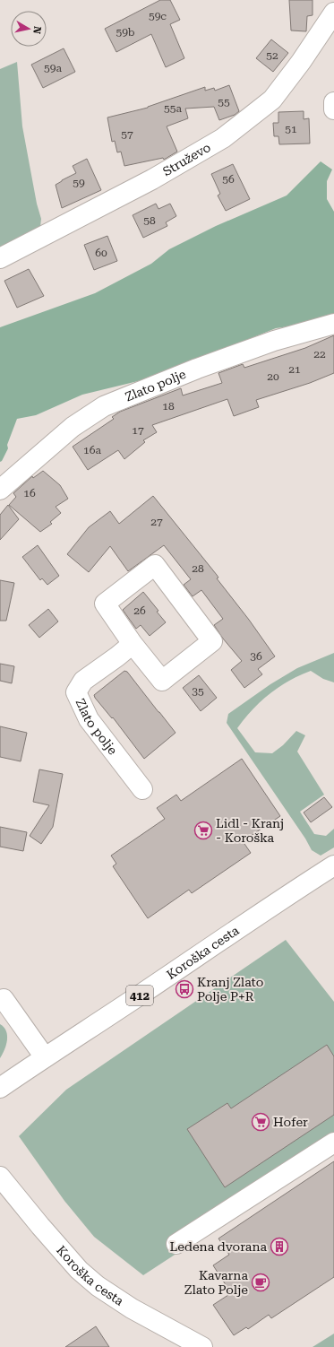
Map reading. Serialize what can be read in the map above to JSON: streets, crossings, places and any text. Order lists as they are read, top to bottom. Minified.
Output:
{"streets":{"street":["Struževo","Zlato polje","Koroška cesta","412"]},"places":{"supermarket":["Lidl - Kranj - Koroška","Hofer"],"bus stop":["Kranj Zlato Polje P+R"],"building":["Ledena dvorana"],"cafe":["Kavarna Zlato Polje"]},"house_numbers":["59c","59b","52","59a","55","55a","51","57","56","59","58","60","22","21","20","18","17","16a","16","27","28","26","36","35"],"north":"right"}
